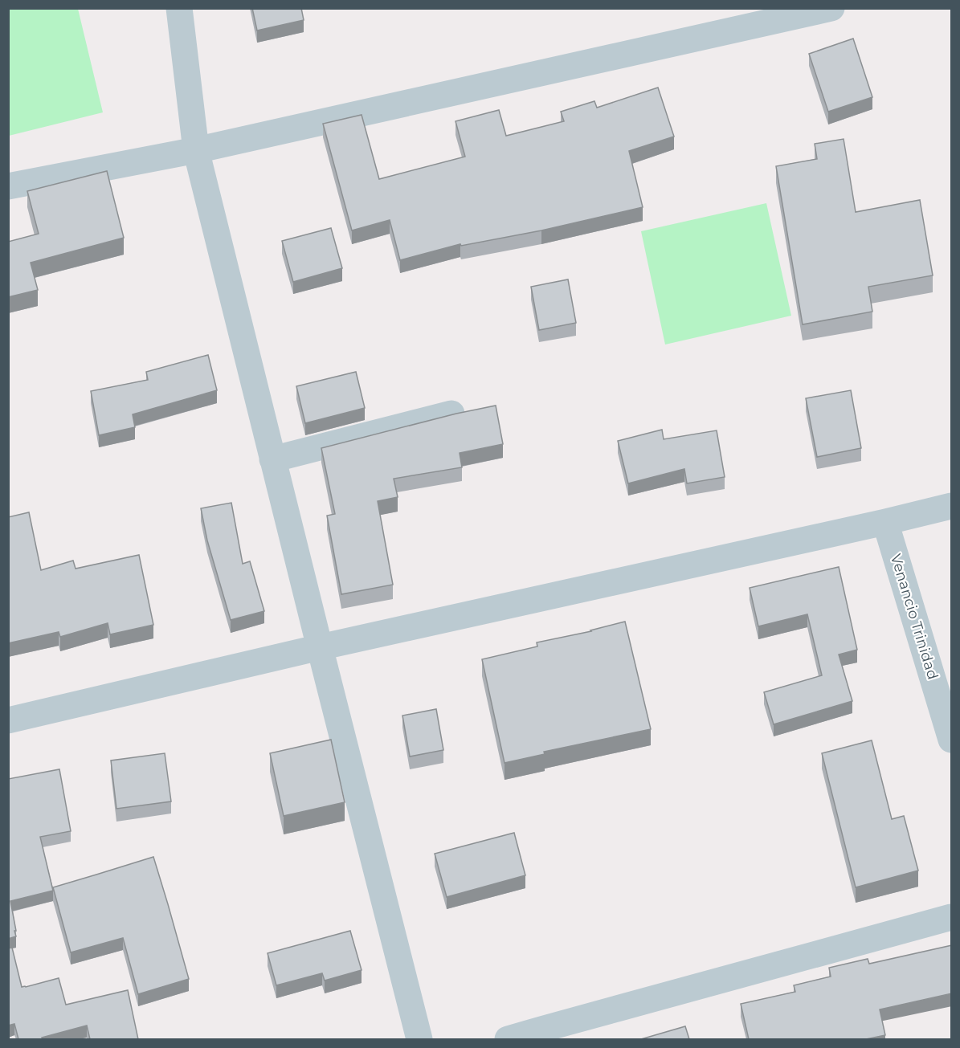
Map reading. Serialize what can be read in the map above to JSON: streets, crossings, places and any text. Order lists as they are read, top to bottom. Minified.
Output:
{"streets":{"street":["Venancio Trinidad"]}}
